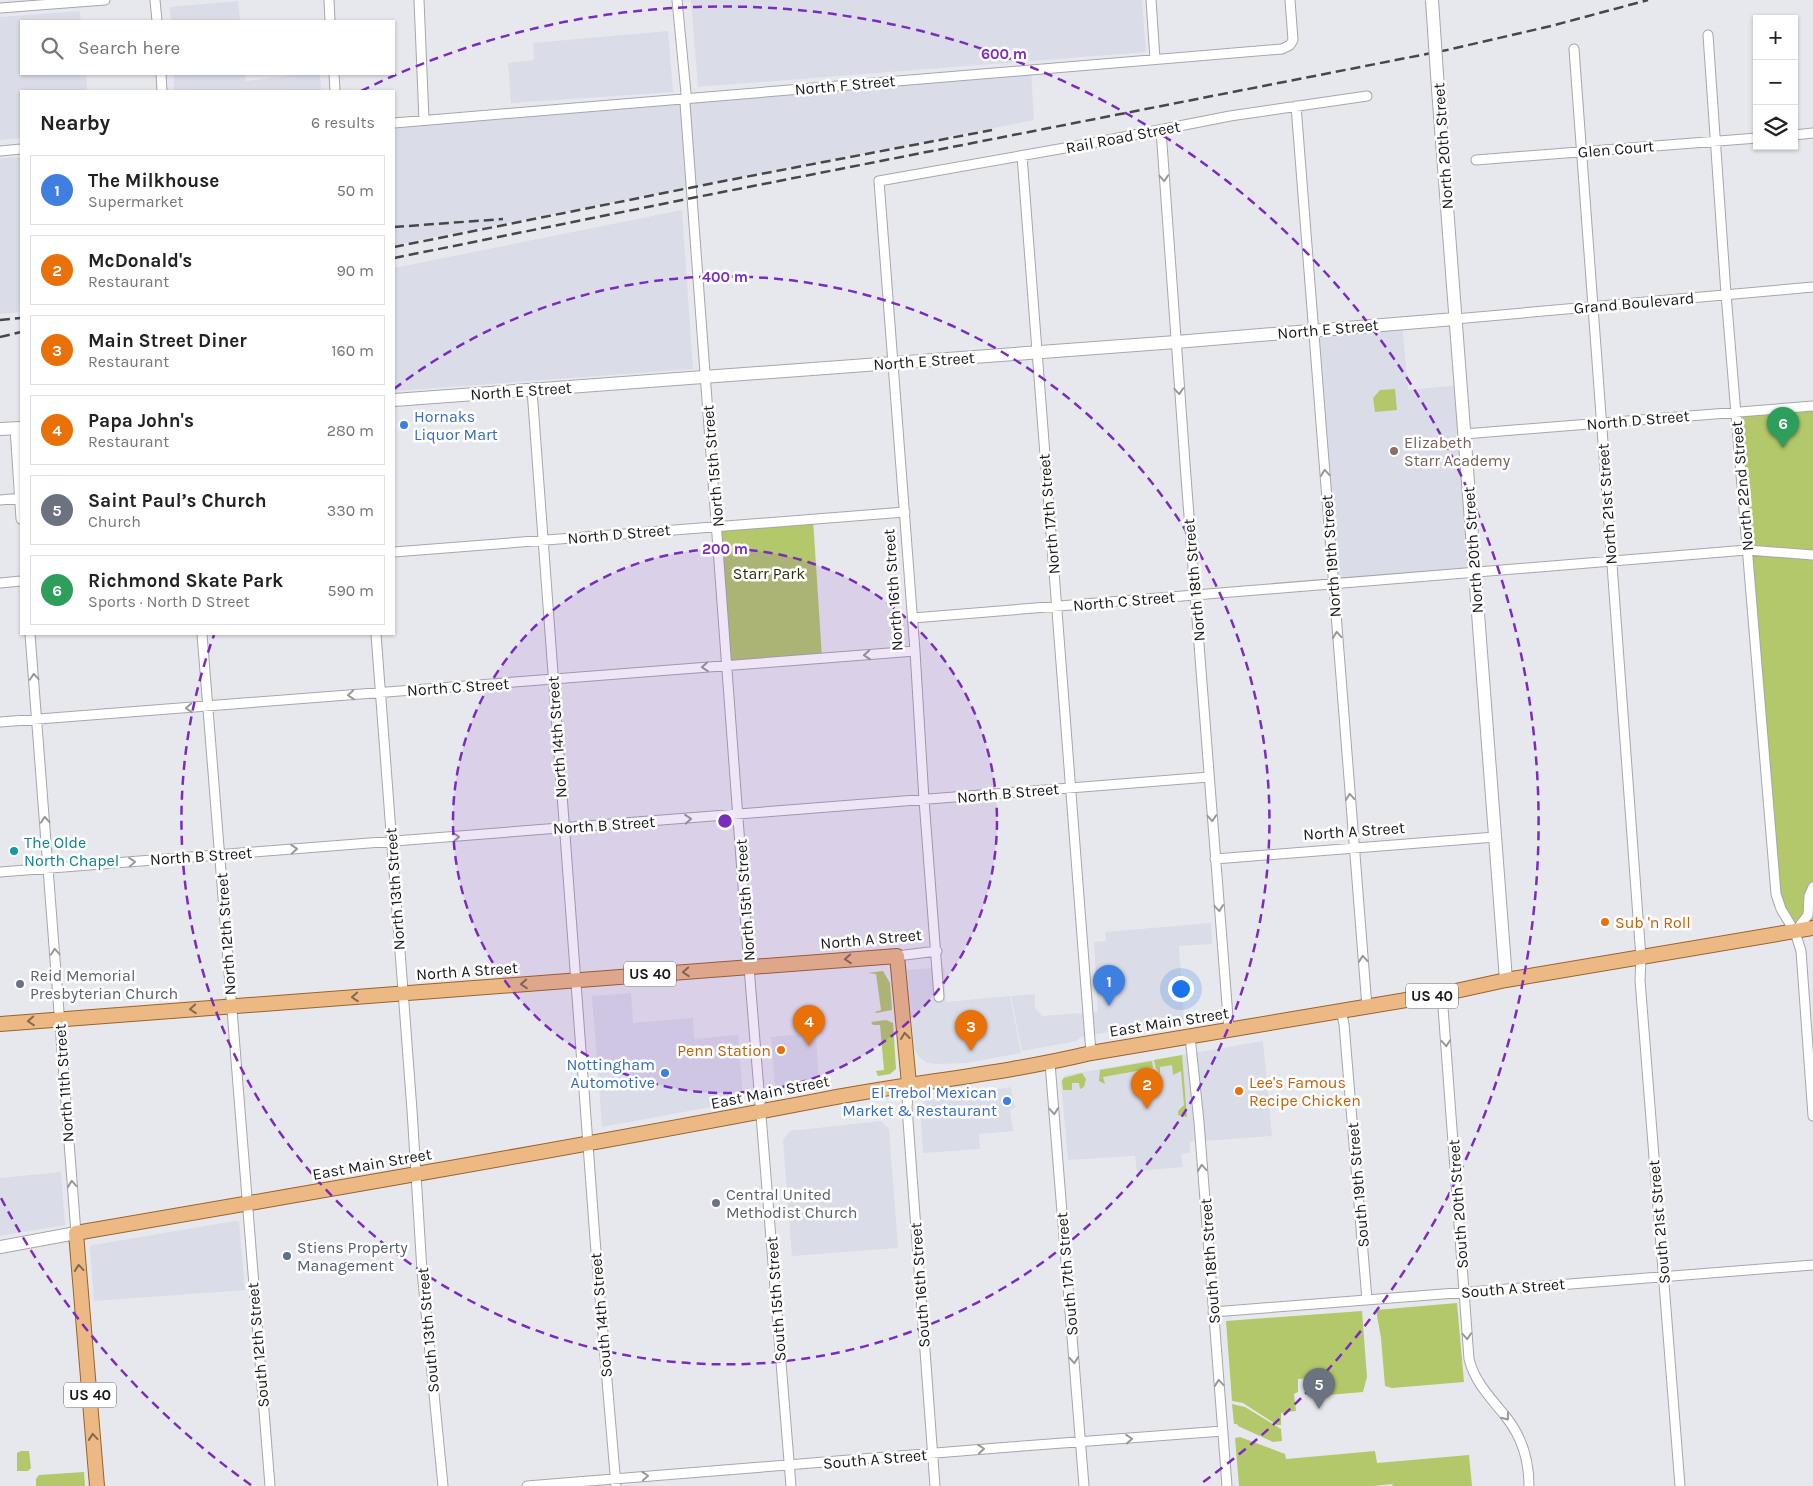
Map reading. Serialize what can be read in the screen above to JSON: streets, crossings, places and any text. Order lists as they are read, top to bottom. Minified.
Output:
{"streets":{"main road":["North A Street","US 40","East Main Street"],"street":["North F Street","Rail Road Street","North 20th Street","Glen Court","Grand Boulevard","North E Street","North D Street","North 15th Street","North 22nd Street","North 21st Street","North 17th Street","North 19th Street","North 18th Street","North 16th Street","North C Street","North 14th Street","North B Street","North 13th Street","North 12th Street","North 11th Street","South 19th Street","South 20th Street","South 21st Street","South 18th Street","South 17th Street","South 16th Street","South A Street","South 15th Street","South 14th Street","South 13th Street","South 12th Street"]},"crossings":[["North F Street","North 15th Street"],["Rail Road Street","North 17th Street"],["Rail Road Street","North 19th Street"],["Rail Road Street","North 18th Street"],["Rail Road Street","North 16th Street"],["North 20th Street","Grand Boulevard"],["North 20th Street","North E Street"],["North 20th Street","North D Street"],["North 20th Street","North C Street"],["North 20th Street","North A Street"],["North 20th Street","East Main Street"],["Glen Court","North 22nd Street"],["Glen Court","North 21st Street"],["Grand Boulevard","North E Street"],["Grand Boulevard","North 22nd Street"],["Grand Boulevard","North 21st Street"],["North E Street","North 15th Street"],["North E Street","North 17th Street"],["North E Street","North 19th Street"],["North E Street","North 18th Street"],["North E Street","North 16th Street"],["North E Street","North 14th Street"],["North D Street","North 15th Street"],["North D Street","North 22nd Street"],["North D Street","North 21st Street"],["North D Street","North 16th Street"],["North D Street","North 14th Street"],["North 15th Street","North C Street"],["North 15th Street","North B Street"],["North 15th Street","North A Street"],["North 15th Street","East Main Street"],["North 15th Street","South 15th Street"],["North 22nd Street","North C Street"],["North 22nd Street","East Main Street"],["North 21st Street","North C Street"],["North 21st Street","East Main Street"],["North 21st Street","South 21st Street"],["North 17th Street","North C Street"],["North 17th Street","North B Street"],["North 17th Street","East Main Street"],["North 19th Street","North C Street"],["North 19th Street","North A Street"],["North 19th Street","East Main Street"],["North 18th Street","North C Street"],["North 18th Street","North B Street"],["North 18th Street","North A Street"],["North 18th Street","East Main Street"],["North 16th Street","North C Street"],["North 16th Street","North B Street"],["North 16th Street","North A Street"],["North C Street","North 14th Street"],["North C Street","North 13th Street"],["North C Street","North 12th Street"],["North C Street","North 11th Street"],["North 14th Street","North B Street"],["North 14th Street","North A Street"],["North 14th Street","East Main Street"],["North 14th Street","South 14th Street"],["North B Street","North 13th Street"],["North B Street","North 12th Street"],["North B Street","North 11th Street"],["North A Street","North 13th Street"],["North A Street","North 12th Street"],["North A Street","North 11th Street"],["North 13th Street","East Main Street"],["North 13th Street","South 13th Street"],["North 12th Street","East Main Street"],["North 12th Street","South 12th Street"],["US 40","East Main Street"],["US 40","North 11th Street"],["East Main Street","North 11th Street"],["East Main Street","South 19th Street"],["East Main Street","South 20th Street"],["East Main Street","South 21st Street"],["East Main Street","South 18th Street"],["East Main Street","South 17th Street"],["East Main Street","South 16th Street"],["East Main Street","South 15th Street"],["East Main Street","South 14th Street"],["East Main Street","South 13th Street"],["East Main Street","South 12th Street"],["South 19th Street","South A Street"],["South 20th Street","South A Street"],["South 21st Street","South A Street"],["South 18th Street","South A Street"],["South 17th Street","South A Street"],["South 16th Street","South A Street"],["South A Street","South 15th Street"],["South A Street","South 14th Street"]],"one_way":["North 19th Street","North 18th Street","North C Street","North B Street","North A Street","North 11th Street","South 20th Street","South 18th Street","South 17th Street","South A Street"],"parks":["Starr Park"],"places":["Hornaks Liquor Mart","Elizabeth Starr Academy","The Olde North Chapel","Sub 'n Roll","Reid Memorial Presbyterian Church","Penn Station","Nottingham Automotive","Lee's Famous Recipe Chicken","El Trebol Mexican Market & Restaurant","Central United Methodist Church","Stiens Property Management"],"page":{"map_buttons":["+","−"],"search":"Search here","heading":["Nearby","6 results"],"list":[{"mark":"1","name":"The Milkhouse","note":"Supermarket","value":"50 m"},{"mark":"2","name":"McDonald's","note":"Restaurant","value":"90 m"},{"mark":"3","name":"Main Street Diner","note":"Restaurant","value":"160 m"},{"mark":"4","name":"Papa John's","note":"Restaurant","value":"280 m"},{"mark":"5","name":"Saint Paul’s Church","note":"Church","value":"330 m"},{"mark":"6","name":"Richmond Skate Park","note":"Sports · North D Street","value":"590 m"}],"pins":["6","1","4","3","2","5"]},"rings":["600 m","400 m","200 m"]}
